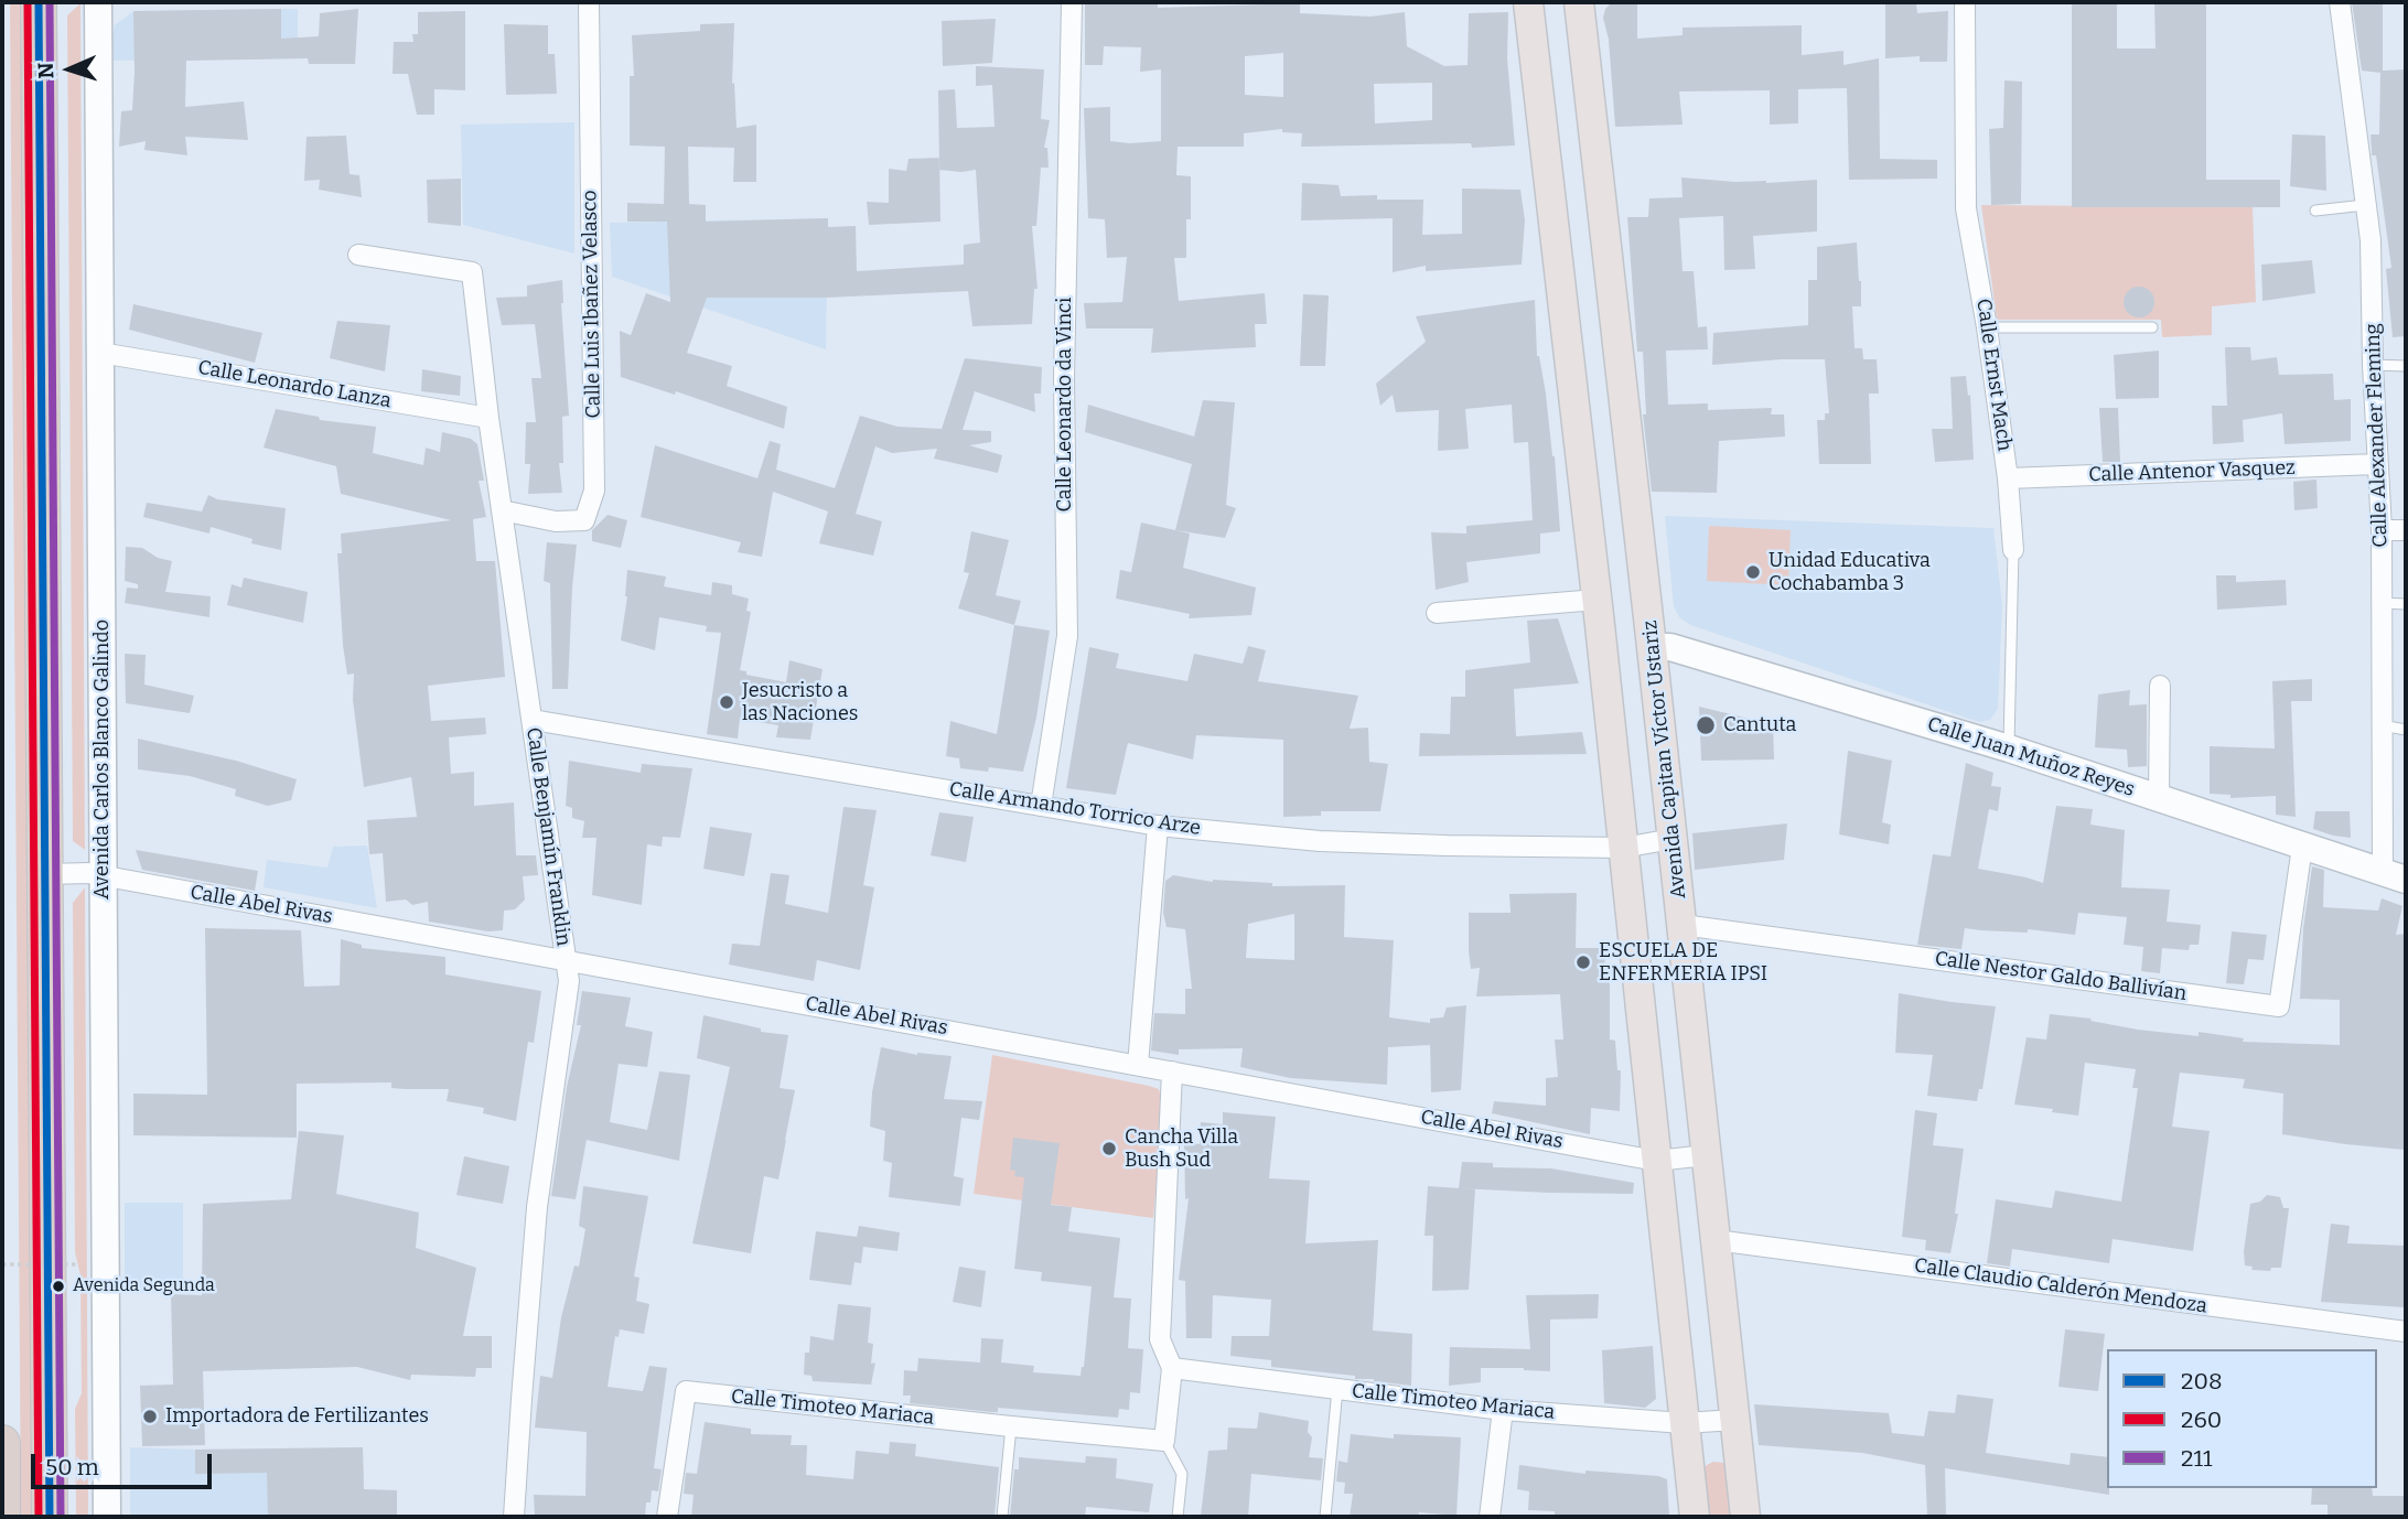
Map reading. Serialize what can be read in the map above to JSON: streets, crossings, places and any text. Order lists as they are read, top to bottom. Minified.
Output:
{"streets":{"main road":["Avenida Capitan Víctor Ustariz"],"street":["Calle Luis Ibañez Velasco","Calle Ernst Mach","Calle Leonardo Lanza","Calle Leonardo da Vinci","Calle Alexander Fleming","Calle Antenor Vasquez","Calle Juan Muñoz Reyes","Avenida Carlos Blanco Galindo","Calle Armando Torrico Arze","Calle Benjamín Franklin","Calle Abel Rivas","Calle Nestor Galdo Ballivían","Calle Claudio Calderón Mendoza","Calle Timoteo Mariaca"]},"crossings":[["Calle Luis Ibañez Velasco","Calle Benjamín Franklin"],["Calle Ernst Mach","Calle Antenor Vasquez"],["Calle Ernst Mach","Calle Juan Muñoz Reyes"],["Calle Leonardo Lanza","Avenida Carlos Blanco Galindo"],["Calle Leonardo Lanza","Calle Benjamín Franklin"],["Calle Leonardo da Vinci","Calle Armando Torrico Arze"],["Calle Alexander Fleming","Calle Antenor Vasquez"],["Calle Alexander Fleming","Calle Juan Muñoz Reyes"],["Calle Juan Muñoz Reyes","Avenida Capitan Víctor Ustariz"],["Calle Juan Muñoz Reyes","Calle Nestor Galdo Ballivían"],["Avenida Carlos Blanco Galindo","Calle Abel Rivas"],["Avenida Capitan Víctor Ustariz","Calle Armando Torrico Arze"],["Avenida Capitan Víctor Ustariz","Calle Abel Rivas"],["Avenida Capitan Víctor Ustariz","Calle Nestor Galdo Ballivían"],["Avenida Capitan Víctor Ustariz","Calle Claudio Calderón Mendoza"],["Avenida Capitan Víctor Ustariz","Calle Timoteo Mariaca"],["Calle Armando Torrico Arze","Calle Benjamín Franklin"],["Calle Benjamín Franklin","Calle Abel Rivas"]],"places":["Unidad Educativa Cochabamba 3","Jesucristo a las Naciones","Cantuta","ESCUELA DE ENFERMERIA IPSI","Cancha Villa Bush Sud","Avenida Segunda","Importadora de Fertilizantes"],"lines":["transit line 208","transit line 260","transit line 211"],"legend":["208","260","211"],"scale_bar":"50 m","north":"left"}
